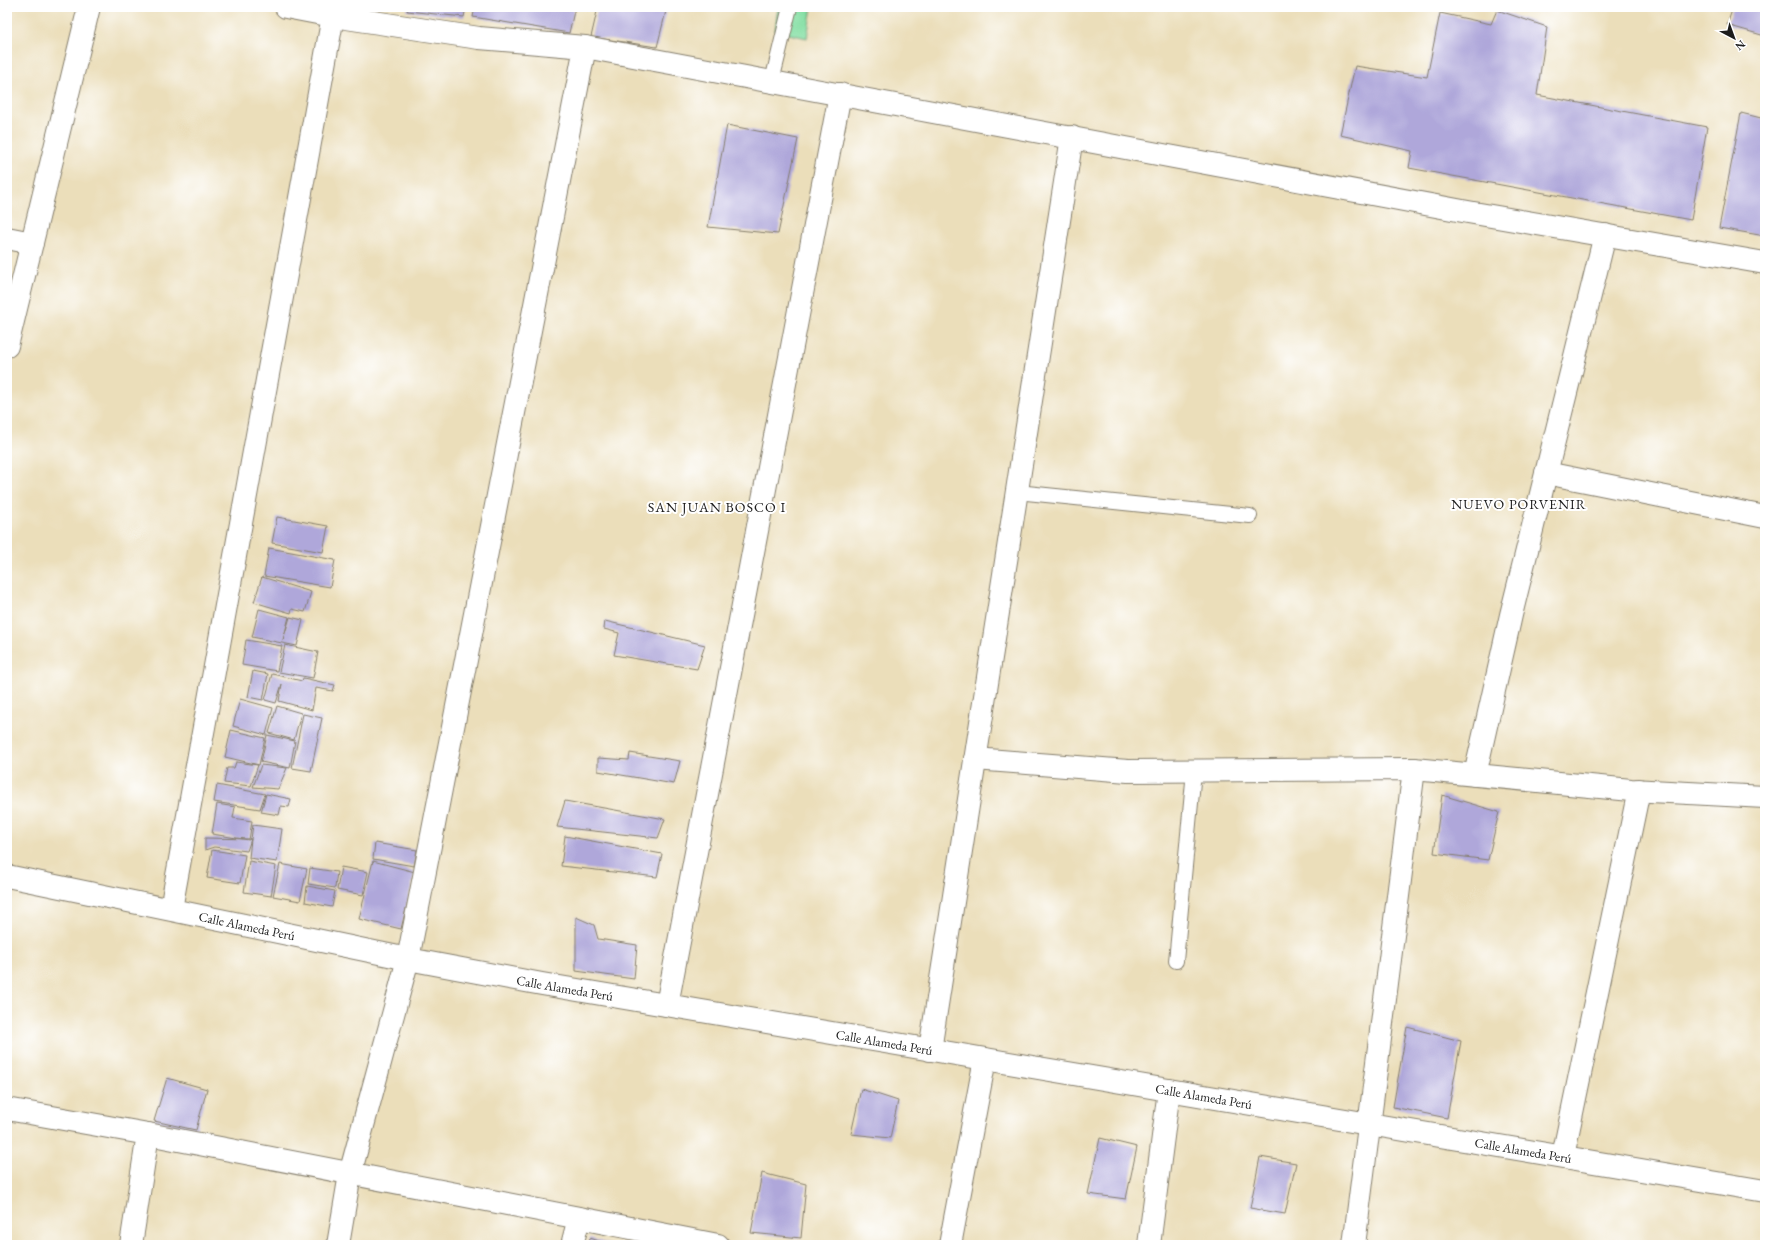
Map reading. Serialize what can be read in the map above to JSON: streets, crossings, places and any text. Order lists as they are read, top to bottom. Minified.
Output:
{"streets":{"street":["Calle Alameda Perú"]},"districts":["NUEVO PORVENIR","SAN JUAN BOSCO I"],"north":"bottom right"}
